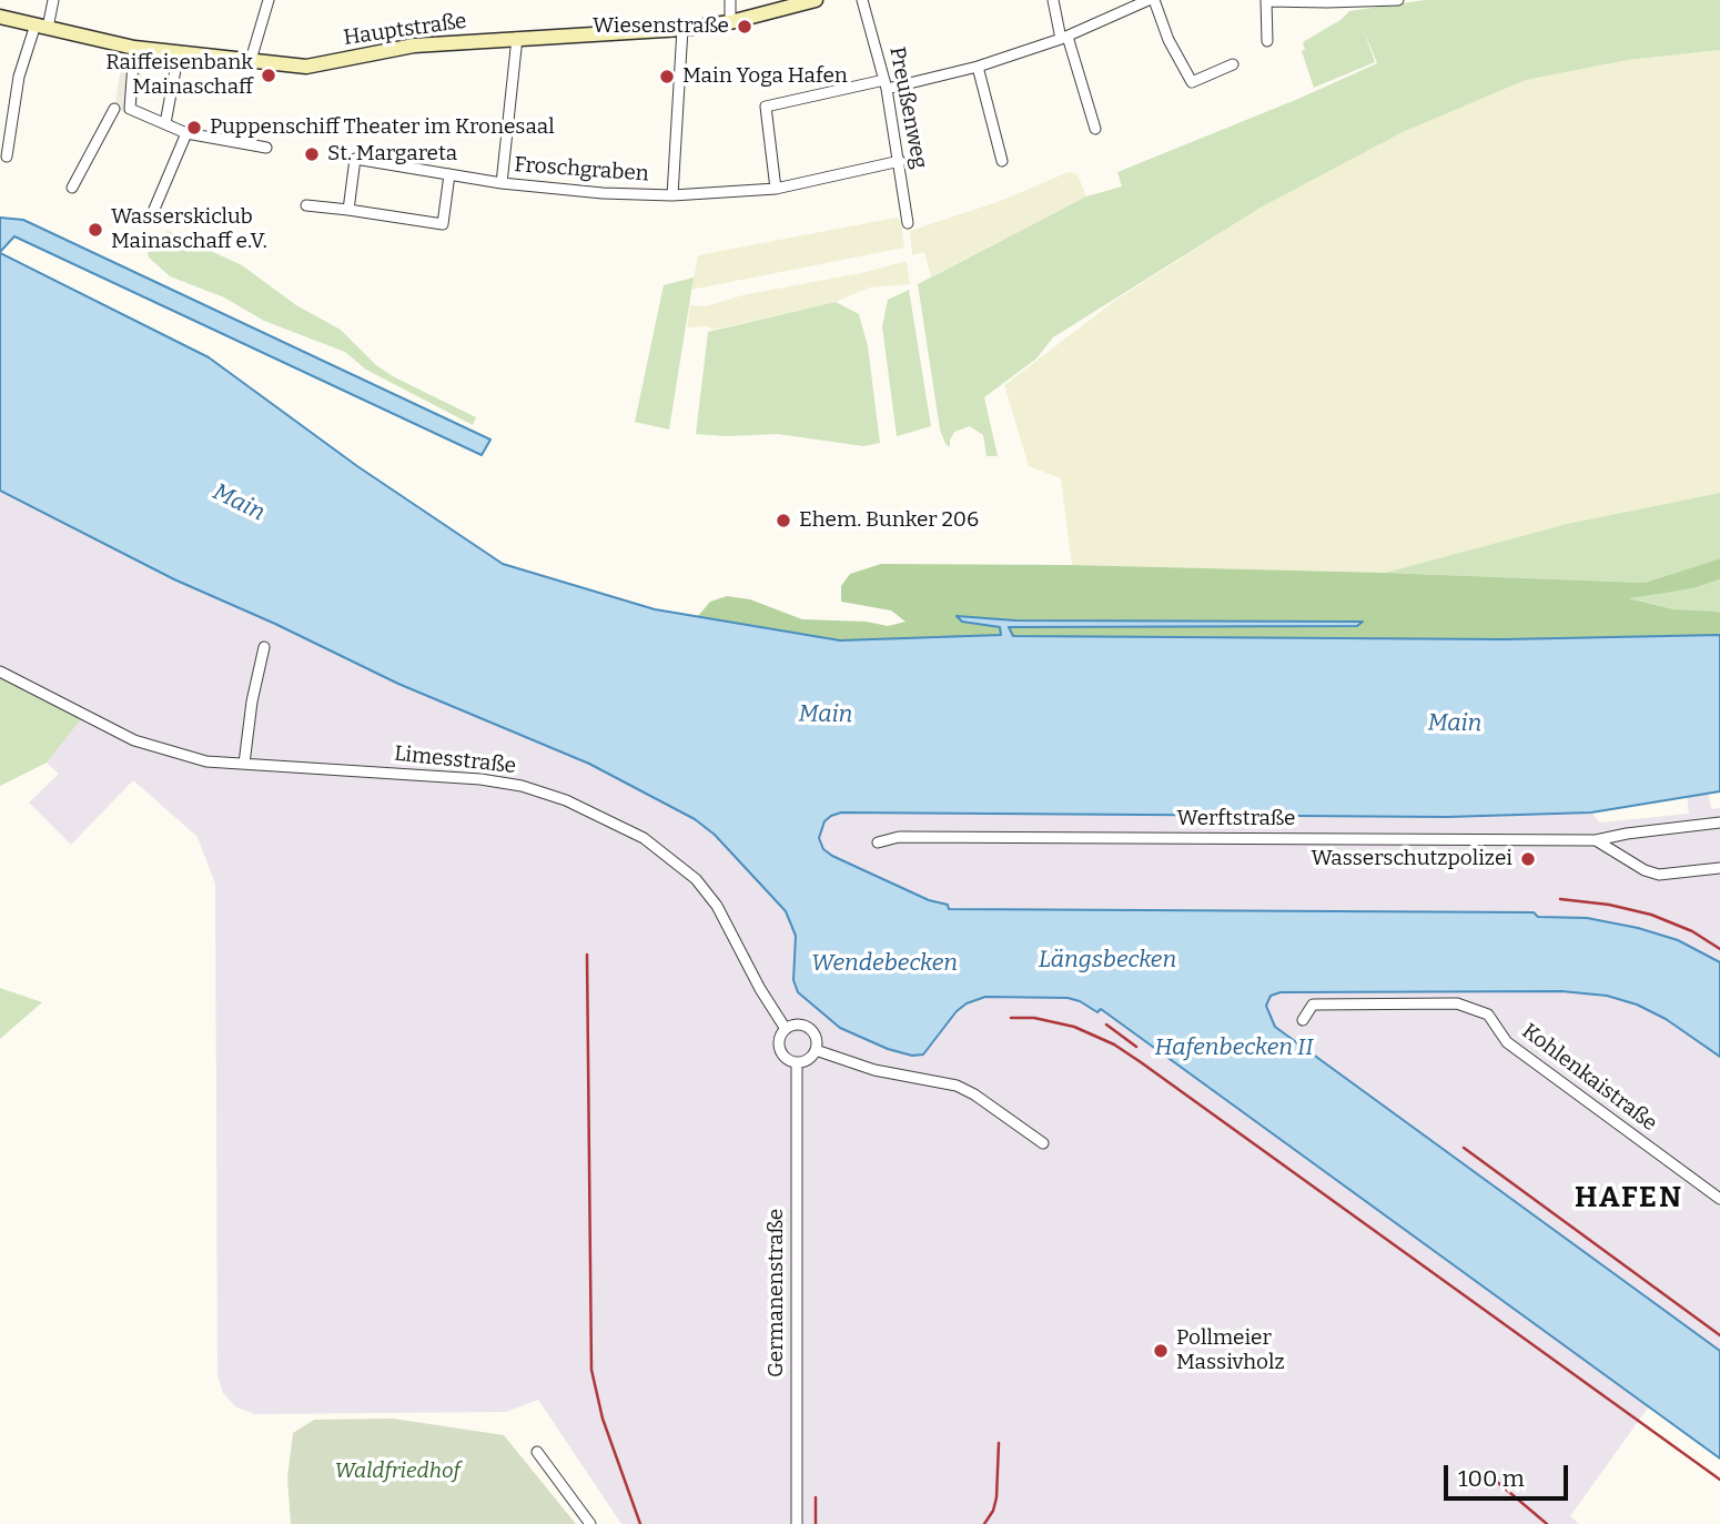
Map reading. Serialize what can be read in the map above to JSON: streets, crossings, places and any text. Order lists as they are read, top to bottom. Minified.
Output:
{"streets":{"street":["Hauptstraße","Preußenweg","Froschgraben","Limesstraße","Werftstraße","Kohlenkaistraße","Germanenstraße"]},"crossings":[["Preußenweg","Froschgraben"],["Limesstraße","Germanenstraße"]],"districts":["HAFEN"],"water":["Main","Längsbecken","Wendebecken","Hafenbecken II"],"parks":["Waldfriedhof"],"places":["Wiesenstraße","Raiffeisenbank Mainaschaff","Main Yoga Hafen","Puppenschiff Theater im Kronesaal","St. Margareta","Wasserskiclub Mainaschaff e.V.","Ehem. Bunker 206","Wasserschutzpolizei","Pollmeier Massivholz"],"scale_bar":"100 m"}
